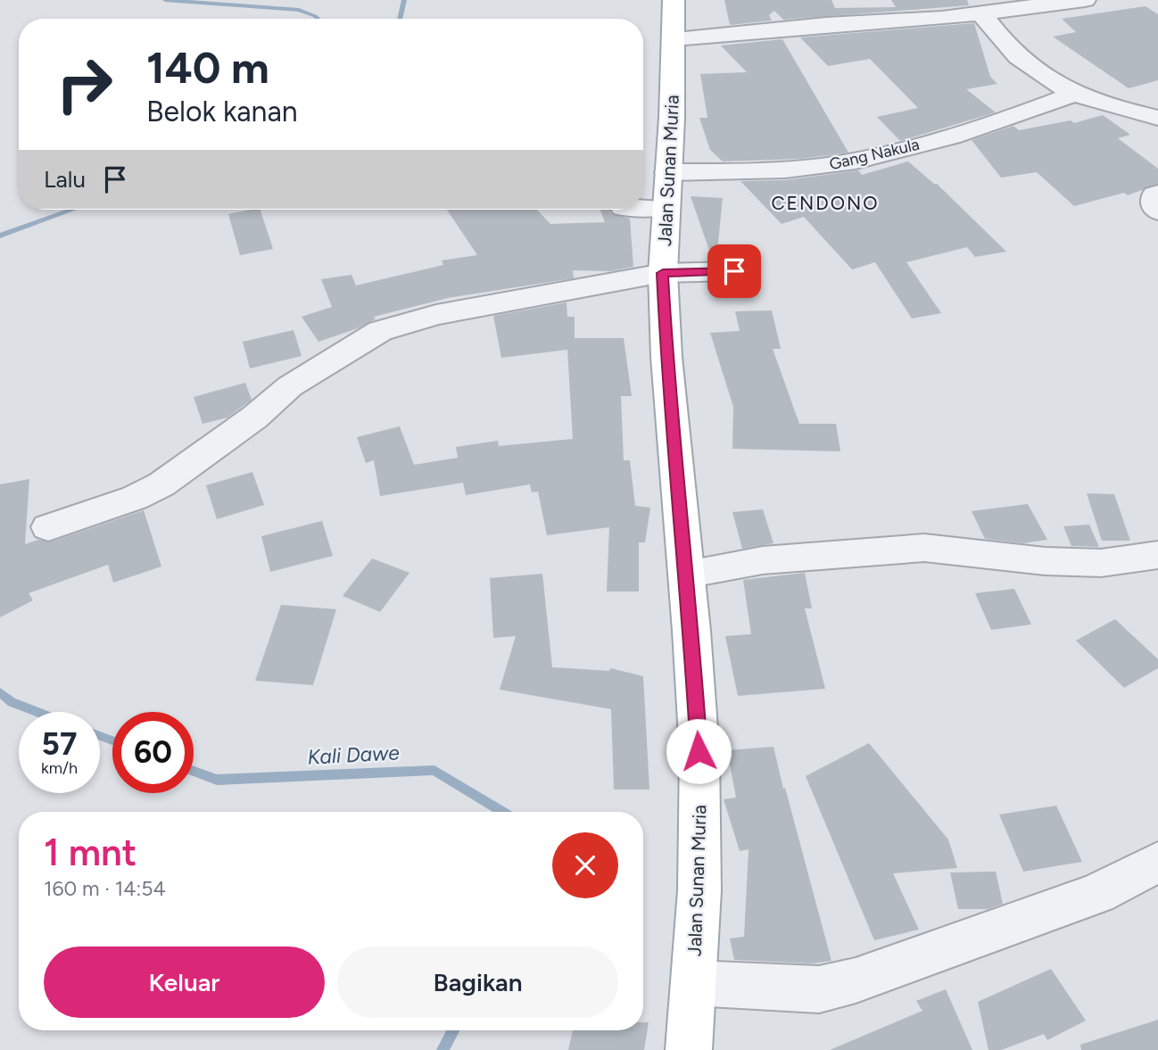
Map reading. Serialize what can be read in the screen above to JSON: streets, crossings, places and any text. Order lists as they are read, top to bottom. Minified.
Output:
{"streets":{"main road":["Jalan Sunan Muria"],"street":["Gang Nakula"]},"crossings":[["Gang Nakula","Jalan Sunan Muria"]],"districts":["CENDONO"],"water":["Kali Dawe"],"page":{"turn":["140 m","Belok kanan"],"then":"Lalu","speed":"57 km/h","limit":"60","heading":["1 mnt","160 m · 14:54"],"buttons":["Keluar","Bagikan"]}}
